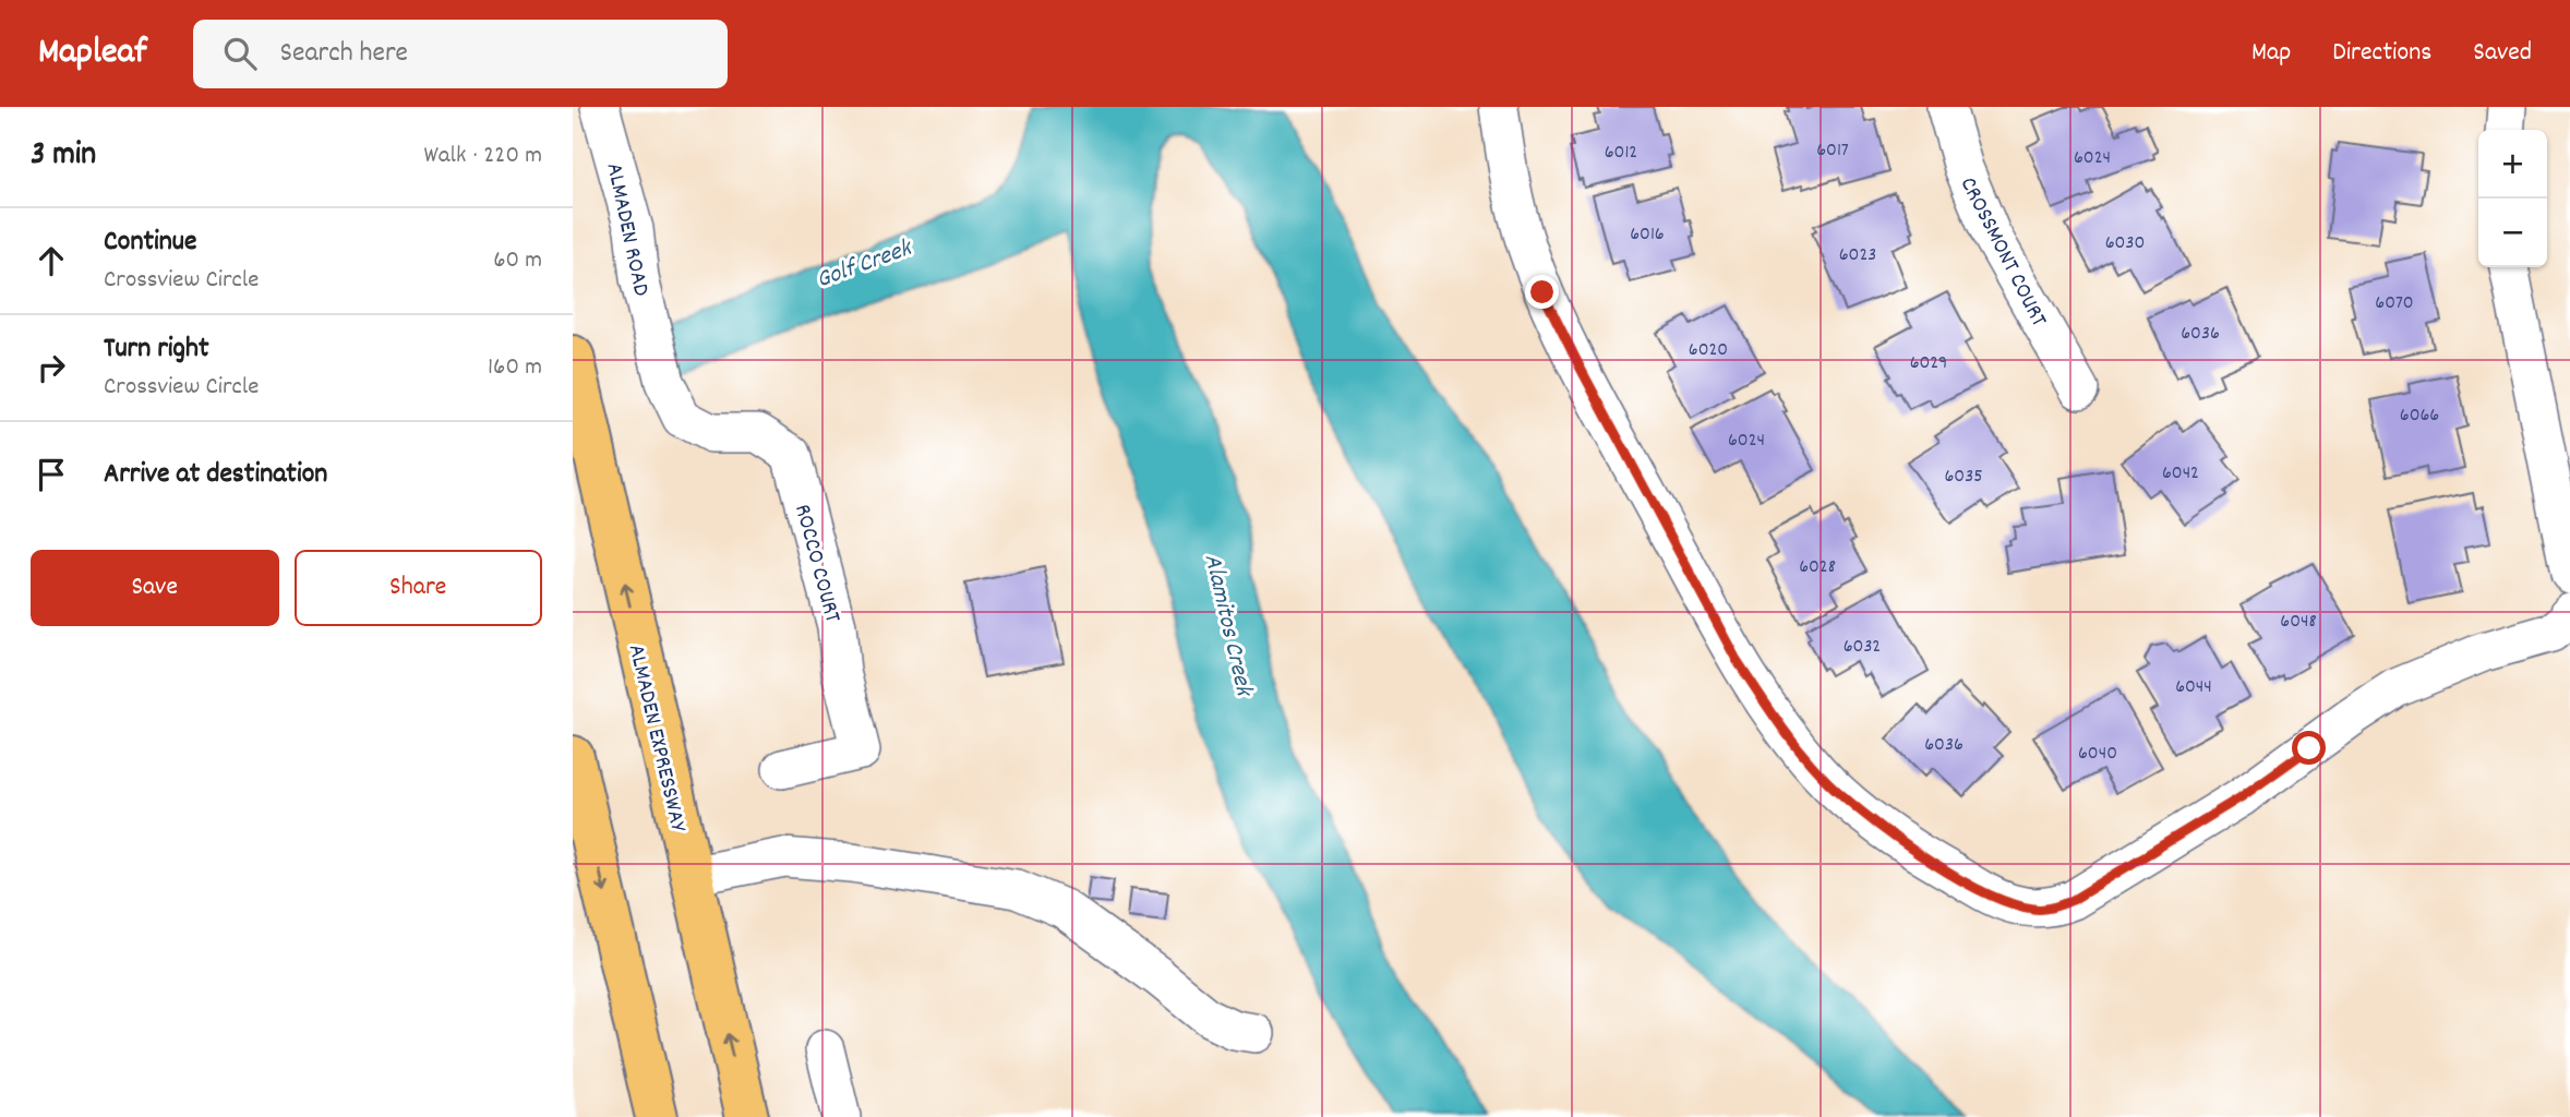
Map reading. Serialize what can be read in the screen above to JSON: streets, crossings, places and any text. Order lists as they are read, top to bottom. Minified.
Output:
{"streets":{"main road":["ALMADEN EXPRESSWAY"],"street":["ALMADEN ROAD","CROSSMONT COURT","ROCCO COURT"]},"crossings":[["ALMADEN ROAD","ROCCO COURT"]],"water":["Golf Creek","Alamitos Creek"],"house_numbers":["6017","6012","6024","6016","6030","6023","6070","6036","6020","6029","6066","6024","6042","6035","6028","6048","6032","6044","6036","6040"],"page":{"header":"Mapleaf","search":"Search here","nav":["Map","Directions","Saved"],"heading":["3 min","Walk · 220 m"],"map_buttons":["+","−"],"list":[["Continue","Crossview Circle","60 m"],["Turn right","Crossview Circle","160 m"],"Arrive at destination"],"buttons":["Save","Share"]}}
